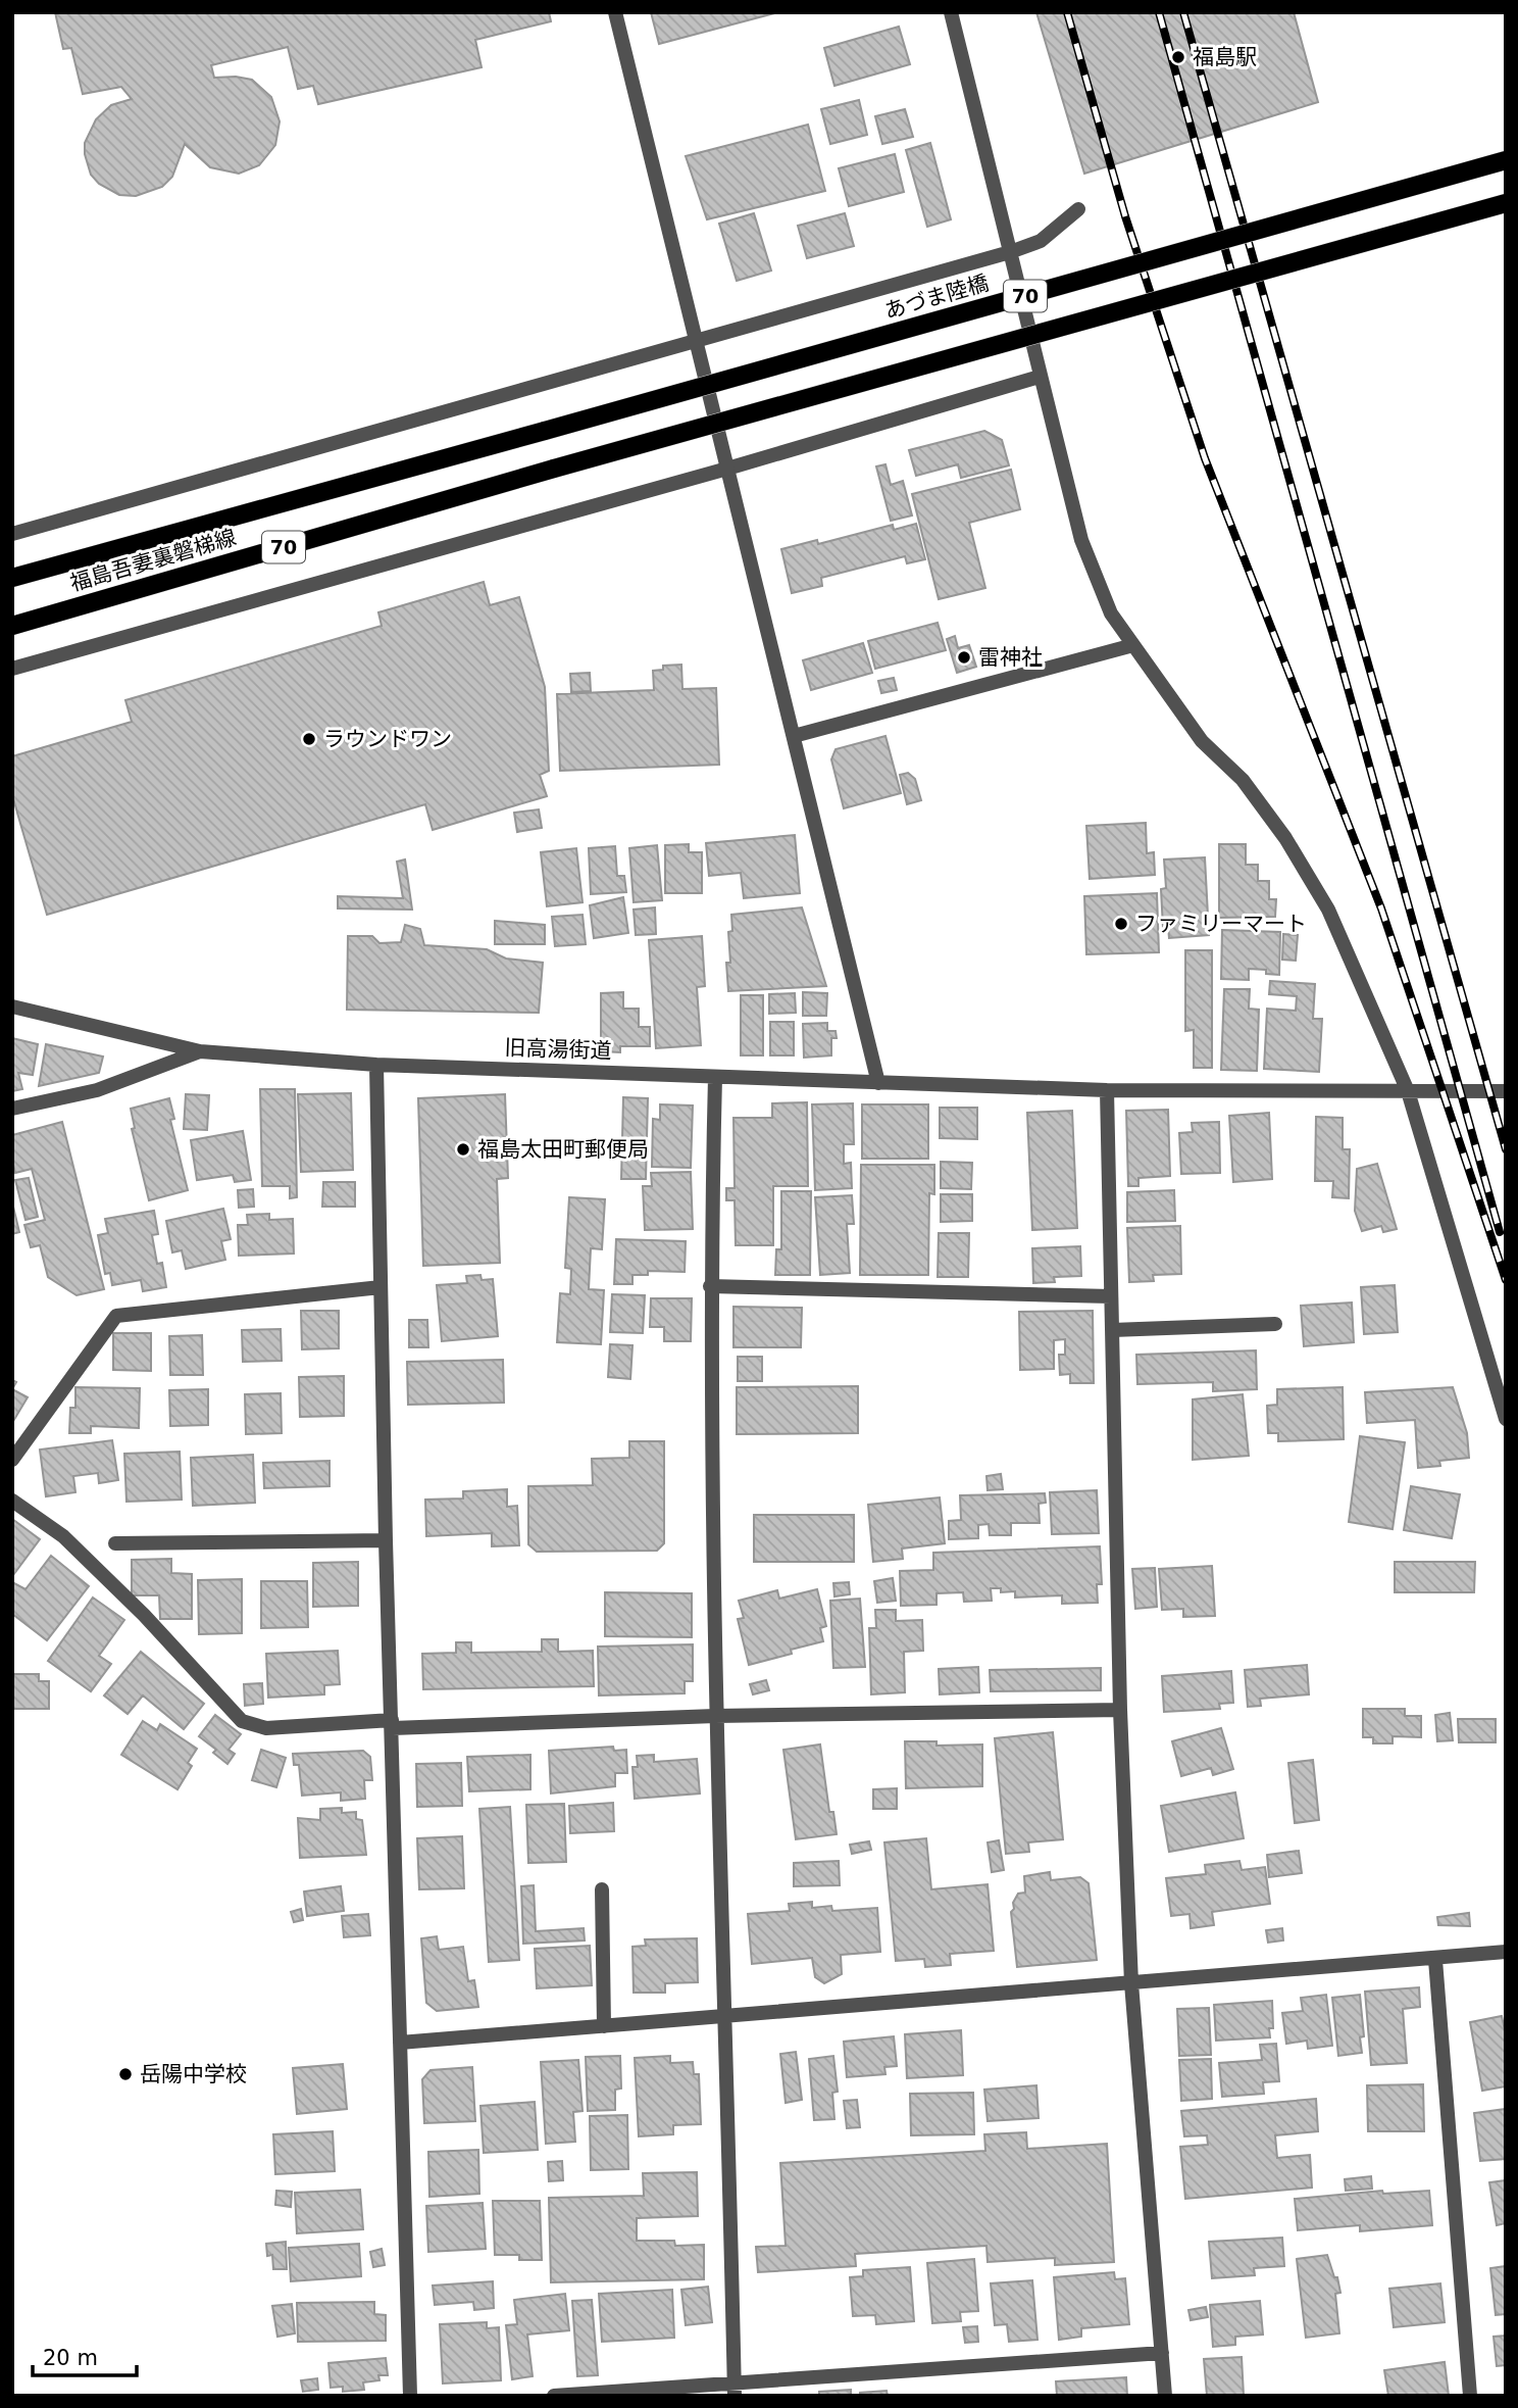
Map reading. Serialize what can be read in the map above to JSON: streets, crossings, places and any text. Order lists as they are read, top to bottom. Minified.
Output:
{"streets":{"main road":["70","あづま陸橋","福島吾妻裏磐梯線"],"street":["旧高湯街道"]},"crossings":[["あづま陸橋","福島吾妻裏磐梯線"]],"places":["福島駅","雷神社","ラウンドワン","ファミリーマート","福島太田町郵便局","岳陽中学校"],"scale_bar":"20 m"}
